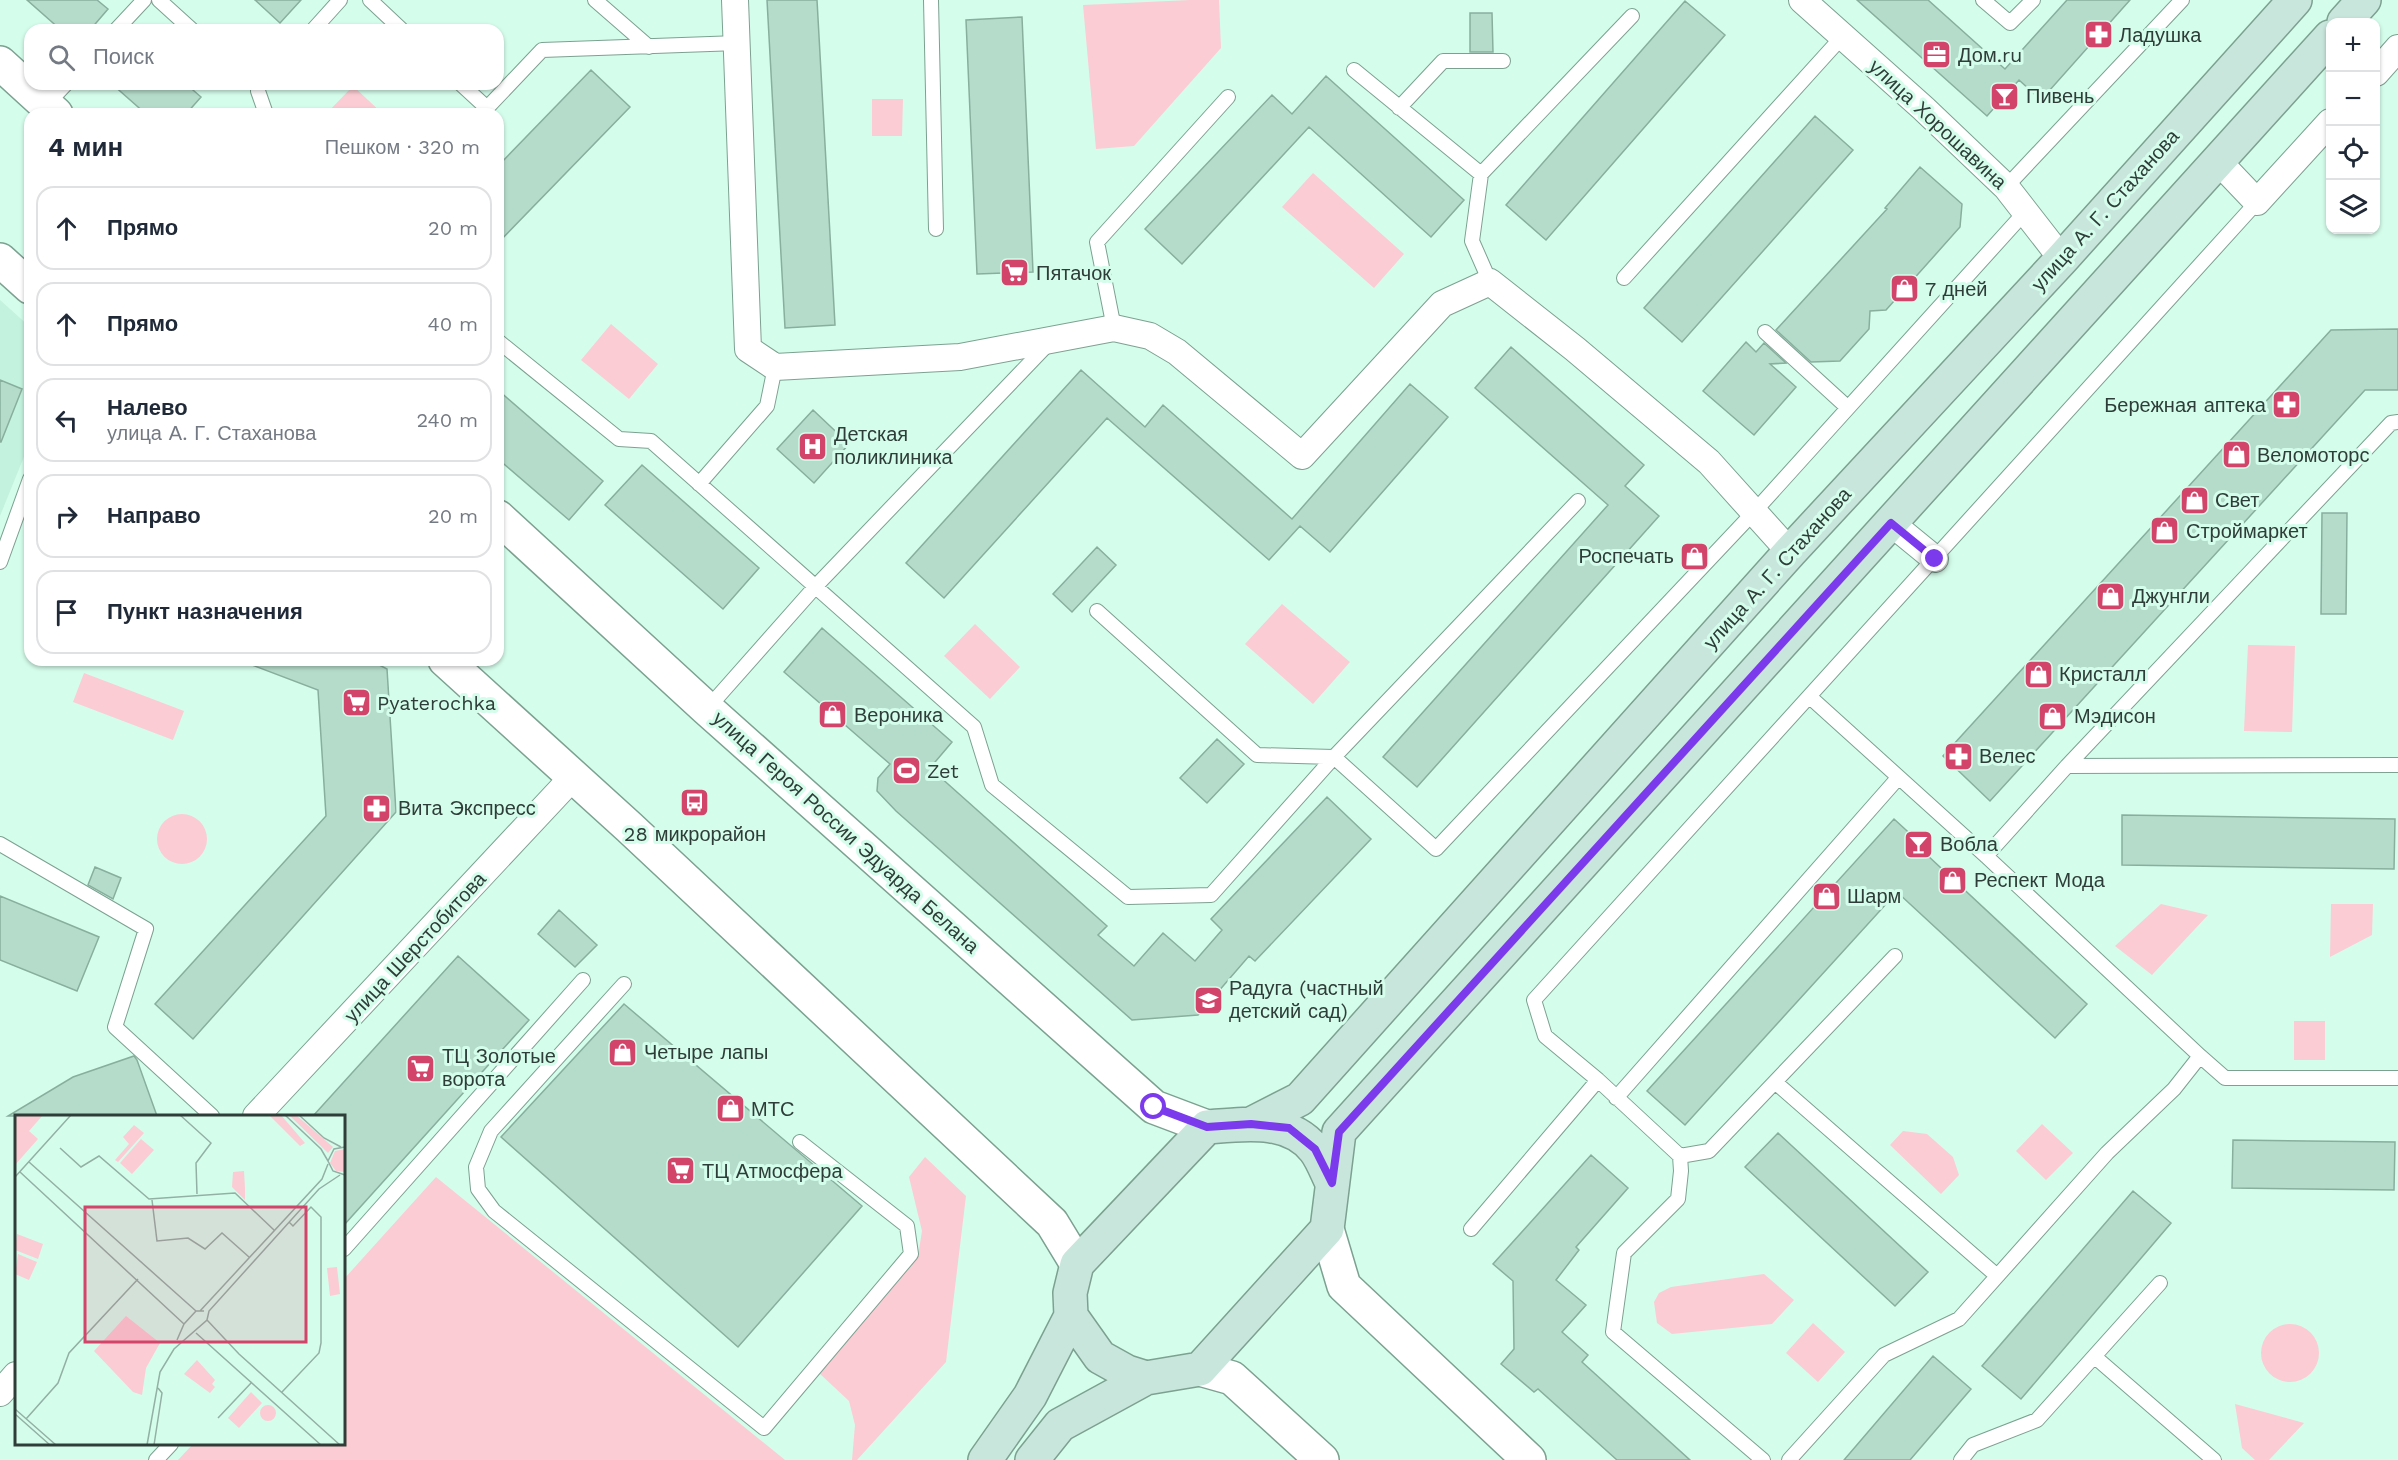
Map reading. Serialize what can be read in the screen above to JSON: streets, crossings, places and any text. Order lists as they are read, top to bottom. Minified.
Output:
{"streets":{"main road":["улица А. Г. Стаханова"],"street":["улица Хорошавина","улица Героя России Эдуарда Белана","улица Шерстобитова"]},"crossings":[["улица Хорошавина","улица А. Г. Стаханова"]],"places":{"pharmacy":["Ладушка","Бережная аптека","Велес","Вита Экспресс"],"office":["Дом.ru"],"bar":["Пивень","Вобла"],"supermarket":["Пятачок","Pyaterochka","ТЦ Золотые ворота","ТЦ Атмосфера"],"shop":["7 дней","Веломоторс","Свет","Строймаркет","Роспечать","Джунгли","Кристалл","Вероника","Мэдисон","Респект Мода","Шарм","Четыре лапы","МТС"],"hospital":["Детская поликлиника"],"sports":["Zet"],"bus stop":["28 микрорайон"],"school or university":["Радуга (частный детский сад)"]},"page":{"map_buttons":["+","−"],"search":"Поиск","heading":["4 мин","Пешком · 320 m"],"list":[["Прямо","20 m"],["Прямо","40 m"],["Налево","улица А. Г. Стаханова","240 m"],["Направо","20 m"],"Пункт назначения"]}}
